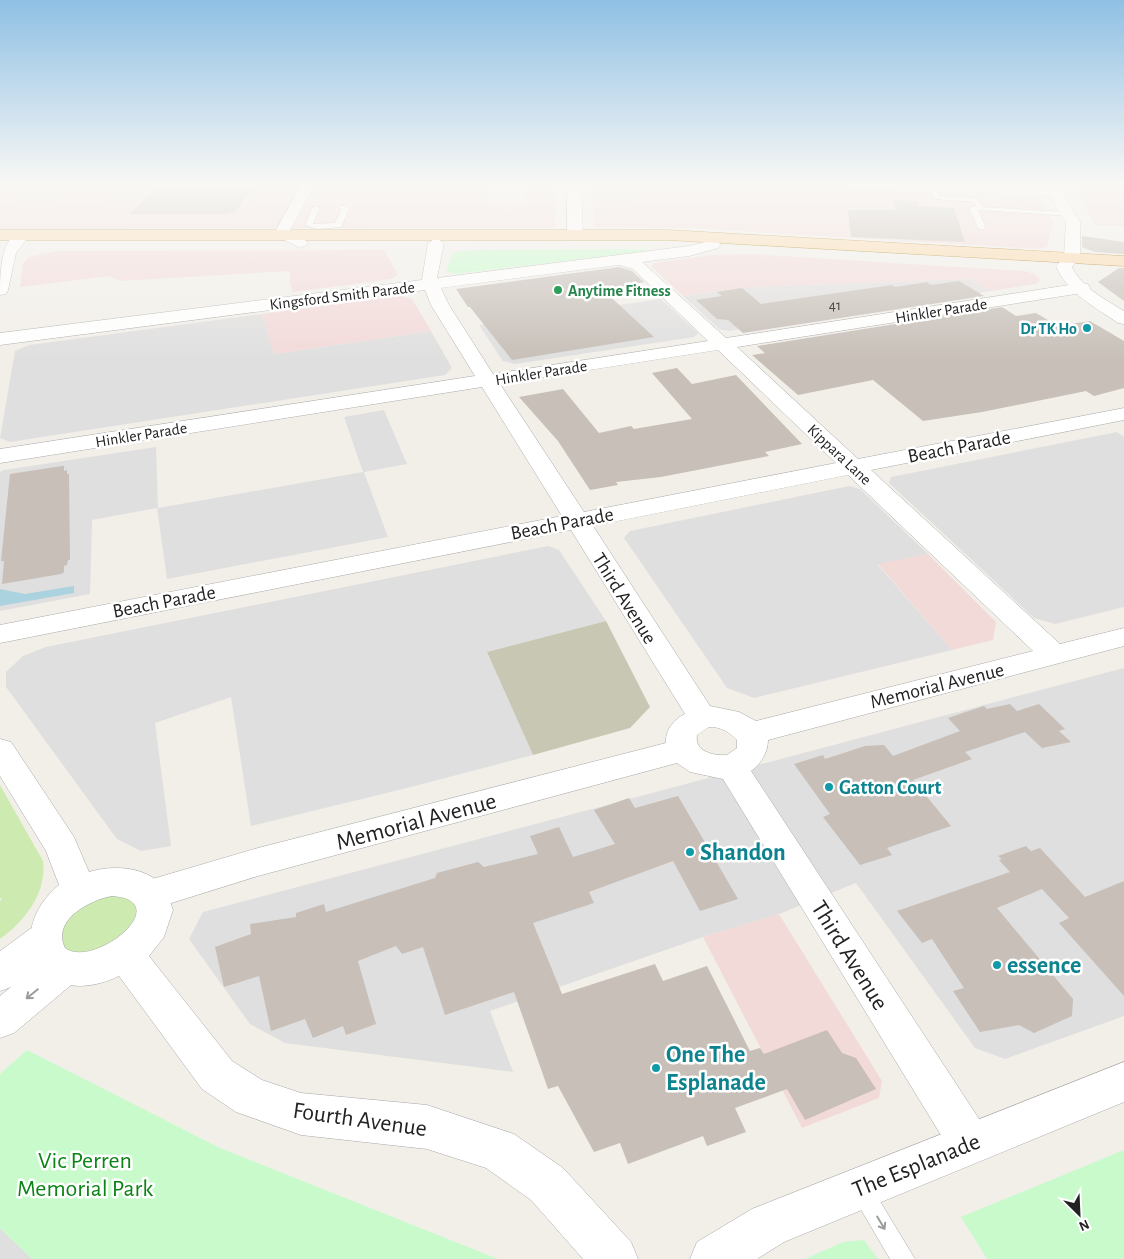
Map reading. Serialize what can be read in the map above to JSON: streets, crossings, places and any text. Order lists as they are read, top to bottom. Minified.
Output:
{"streets":{"street":["Kingsford Smith Parade","Hinkler Parade","Beach Parade","Kippara Lane","Third Avenue","Memorial Avenue","Fourth Avenue","The Esplanade"]},"crossings":[["Kingsford Smith Parade","Kippara Lane"],["Kingsford Smith Parade","Third Avenue"],["Hinkler Parade","Kippara Lane"],["Hinkler Parade","Third Avenue"],["Beach Parade","Kippara Lane"],["Beach Parade","Third Avenue"],["Kippara Lane","Memorial Avenue"],["Third Avenue","Memorial Avenue"],["Third Avenue","The Esplanade"],["Memorial Avenue","Fourth Avenue"]],"parks":["Vic Perren Memorial Park"],"places":["Anytime Fitness","Dr TK Ho","Gatton Court","Shandon","essence","One The Esplanade"],"house_numbers":["41"],"north":"bottom right"}
